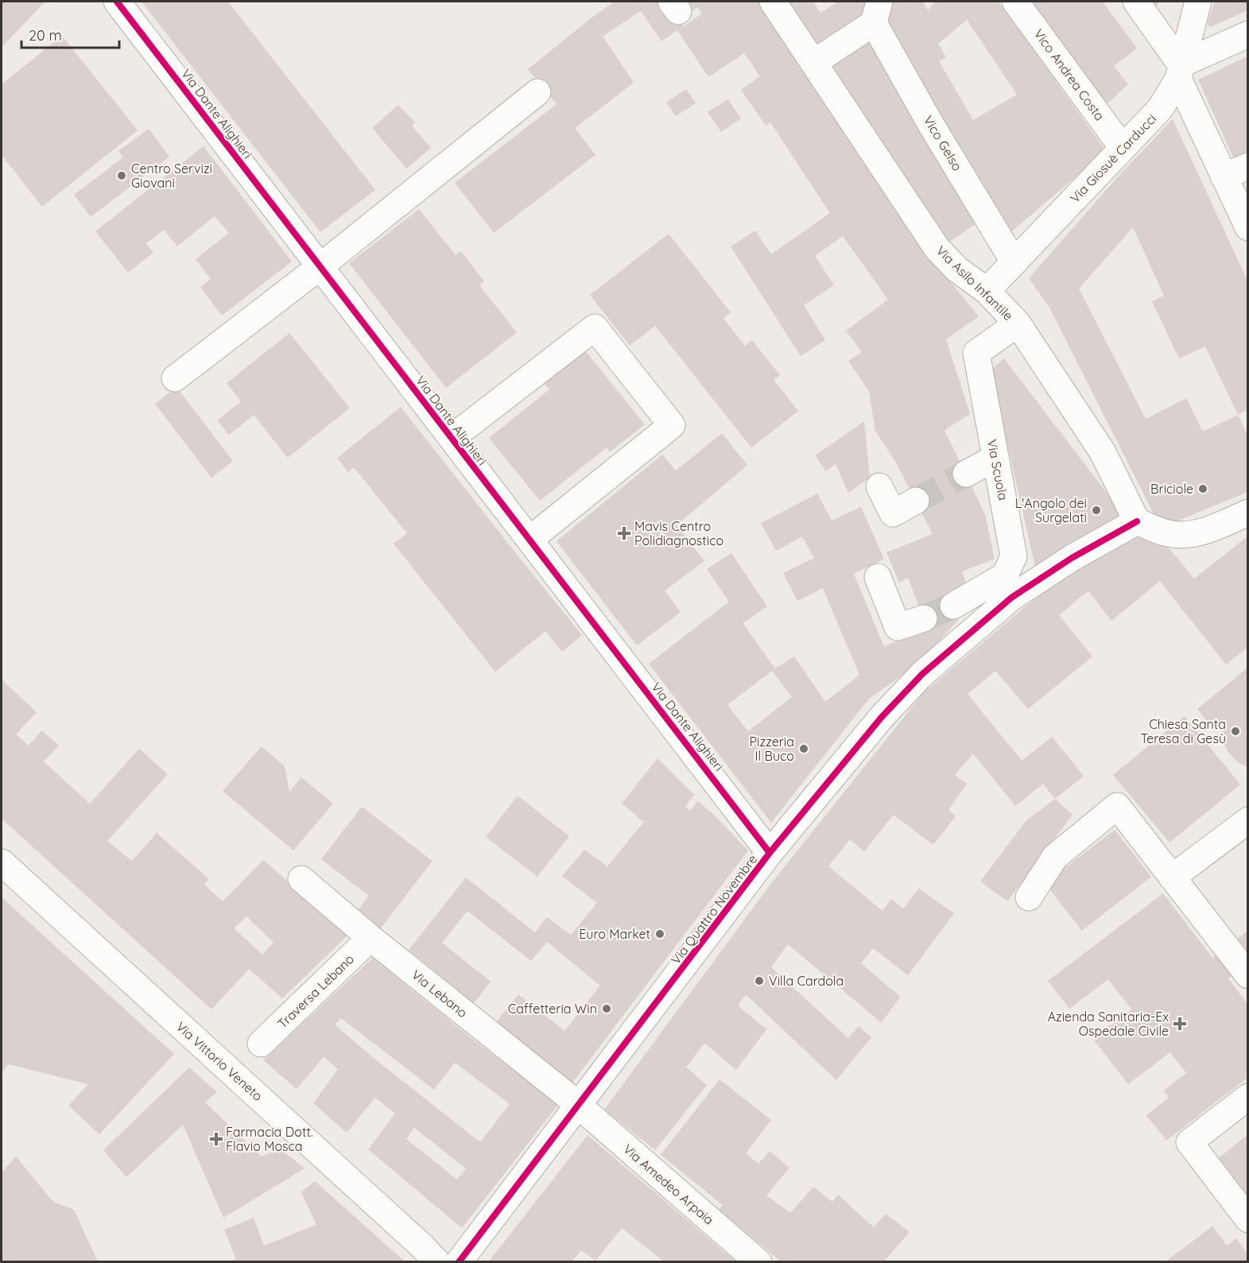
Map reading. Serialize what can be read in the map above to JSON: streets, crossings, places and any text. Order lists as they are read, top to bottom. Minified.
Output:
{"streets":{"street":["Vico Andrea Costa","Via Dante Alighieri","Vico Gelso","Via Giosuè Carducci","Via Asilo Infantile","Via Scuola","Via Quattro Novembre","Traversa Lebano","Via Lebano","Via Vittorio Veneto","Via Amedeo Arpaia"]},"crossings":[["Vico Andrea Costa","Via Giosuè Carducci"],["Via Dante Alighieri","Via Quattro Novembre"],["Vico Gelso","Via Giosuè Carducci"],["Via Giosuè Carducci","Via Asilo Infantile"],["Via Asilo Infantile","Via Scuola"],["Via Asilo Infantile","Via Quattro Novembre"],["Via Quattro Novembre","Via Lebano"],["Via Quattro Novembre","Via Amedeo Arpaia"],["Traversa Lebano","Via Lebano"],["Via Lebano","Via Amedeo Arpaia"]],"places":{"other":["Centro Servizi Giovani","Briciole","L'Angolo dei Surgelati","Chiesa Santa Teresa di Gesù","Pizzeria Il Buco","Euro Market","Villa Cardola","Caffetteria Win"],"health":["Mavis Centro Polidiagnostico","Azienda Sanitaria-Ex Ospedale Civile","Farmacia Dott. Flavio Mosca"]},"scale_bar":"20 m"}
